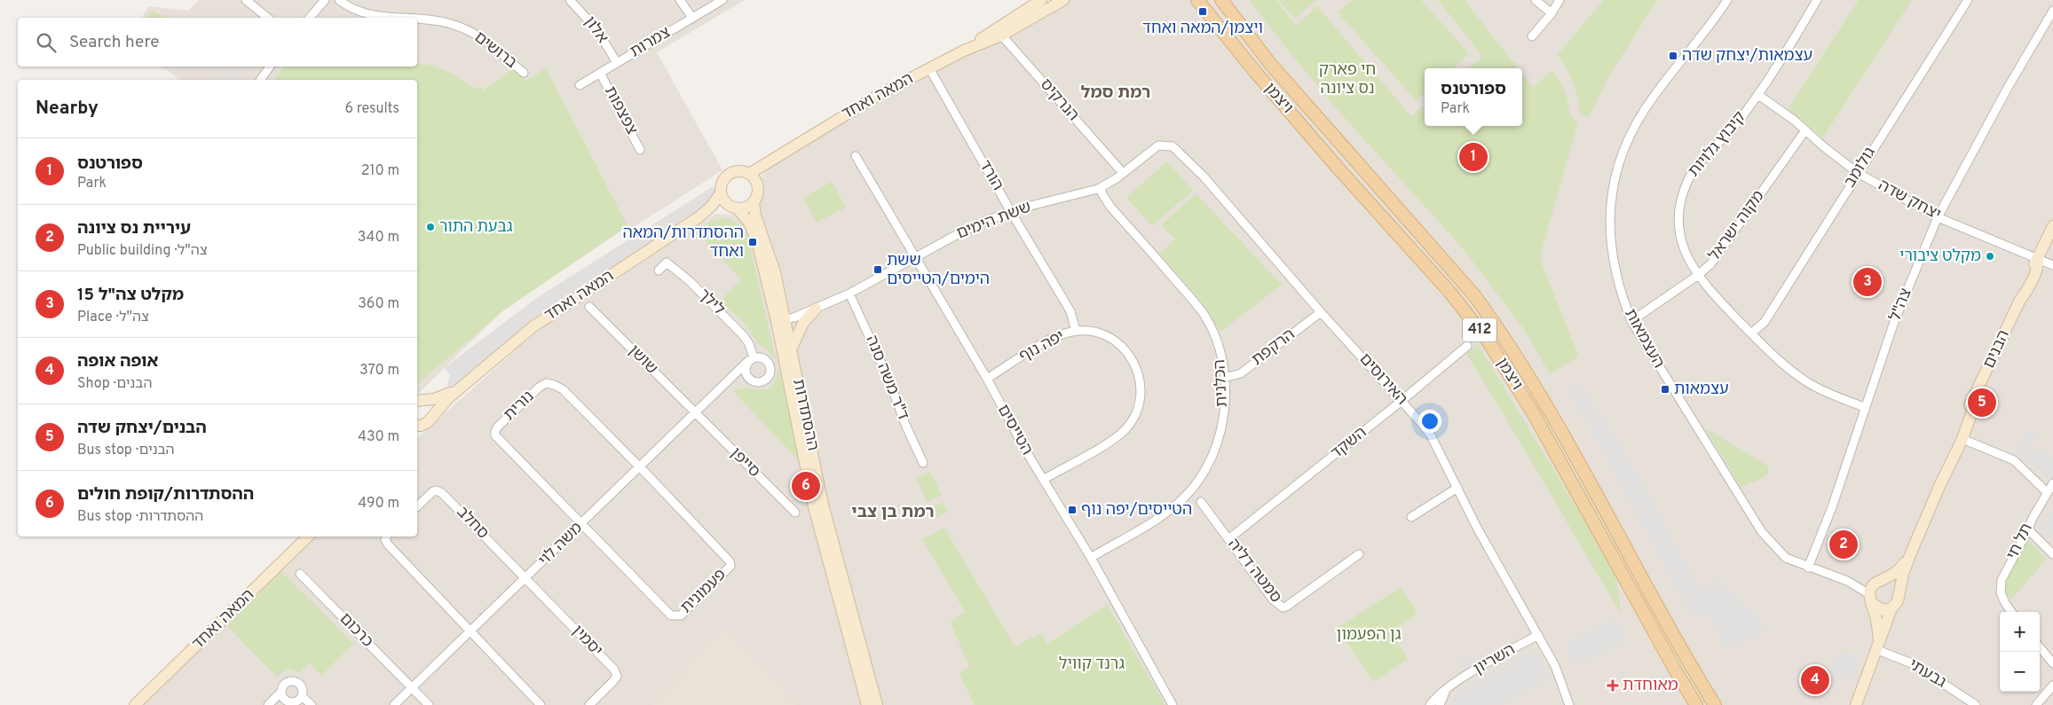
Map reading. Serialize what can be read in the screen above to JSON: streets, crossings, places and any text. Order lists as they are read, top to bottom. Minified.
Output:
{"streets":{"main road":["ויצמן","412"],"street":["אלון","צמרות","ברושים","המאה ואחד","הנרקיס","צפצפות","קיבוץ גלויות","גולומב","הורד","יצחק שדה","ששת הימים","מקוה ישראל","לילך","צה\"ל","העצמאות","יפה נוף","הרקפת","הבנים","שושן","ד\"ר משה סנה","האירוסים","הכלנית","נורית","ההסתדרות","הטייסים","השקד","סייפן","סחלב","תל חי","משה לוי","סמטה דליה","פעמונית","כרכום","יסמין","השריון","גבעתי"]},"crossings":[["אלון","צמרות"],["צמרות","צפצפות"],["המאה ואחד","הנרקיס"],["המאה ואחד","הורד"],["המאה ואחד","ההסתדרות"],["הנרקיס","ששת הימים"],["קיבוץ גלויות","גולומב"],["קיבוץ גלויות","יצחק שדה"],["קיבוץ גלויות","מקוה ישראל"],["קיבוץ גלויות","צה\"ל"],["גולומב","יצחק שדה"],["הורד","ששת הימים"],["הורד","יפה נוף"],["הורד","הטייסים"],["יצחק שדה","מקוה ישראל"],["יצחק שדה","צה\"ל"],["יצחק שדה","הבנים"],["ששת הימים","ד\"ר משה סנה"],["ששת הימים","האירוסים"],["ששת הימים","הכלנית"],["ששת הימים","ההסתדרות"],["ששת הימים","הטייסים"],["מקוה ישראל","העצמאות"],["לילך","משה לוי"],["צה\"ל","העצמאות"],["העצמאות","הבנים"],["יפה נוף","הטייסים"],["הרקפת","האירוסים"],["הרקפת","הכלנית"],["שושן","סייפן"],["שושן","משה לוי"],["האירוסים","השקד"],["האירוסים","השריון"],["הכלנית","הטייסים"],["נורית","משה לוי"],["נורית","פעמונית"],["השקד","סמטה דליה"],["סייפן","משה לוי"],["סחלב","משה לוי"],["סחלב","יסמין"],["משה לוי","פעמונית"],["משה לוי","כרכום"],["משה לוי","יסמין"]],"districts":["רמת סמל","רמת בן צבי"],"parks":["חי פארק נס ציונה","גן הפעמון","גרנד קוויל"],"places":{"transit":["ויצמן/המאה ואחד","עצמאות/יצחק שדה","ההסתדרות/המאה ואחד","ששת הימים/הטייסים","עצמאות","הטייסים/יפה נוף"],"other":["גבעת התור","מקלט ציבורי"],"health":["מאוחדת"]},"page":{"search":"Search here","popup":["ספורטנס","Park"],"heading":["Nearby","6 results"],"list":[{"mark":"1","name":"ספורטנס","note":"Park","value":"210 m"},{"mark":"2","name":"עיריית נס ציונה","note":"Public building · צה\"ל","value":"340 m"},{"mark":"3","name":"מקלט צה\"ל 15","note":"Place · צה\"ל","value":"360 m"},{"mark":"4","name":"אופה אופה","note":"Shop · הבנים","value":"370 m"},{"mark":"5","name":"הבנים/יצחק שדה","note":"Bus stop · הבנים","value":"430 m"},{"mark":"6","name":"ההסתדרות/קופת חולים","note":"Bus stop · ההסתדרות","value":"490 m"}],"pins":["1","3","5","6","2","4"],"map_buttons":["+","−"]}}
